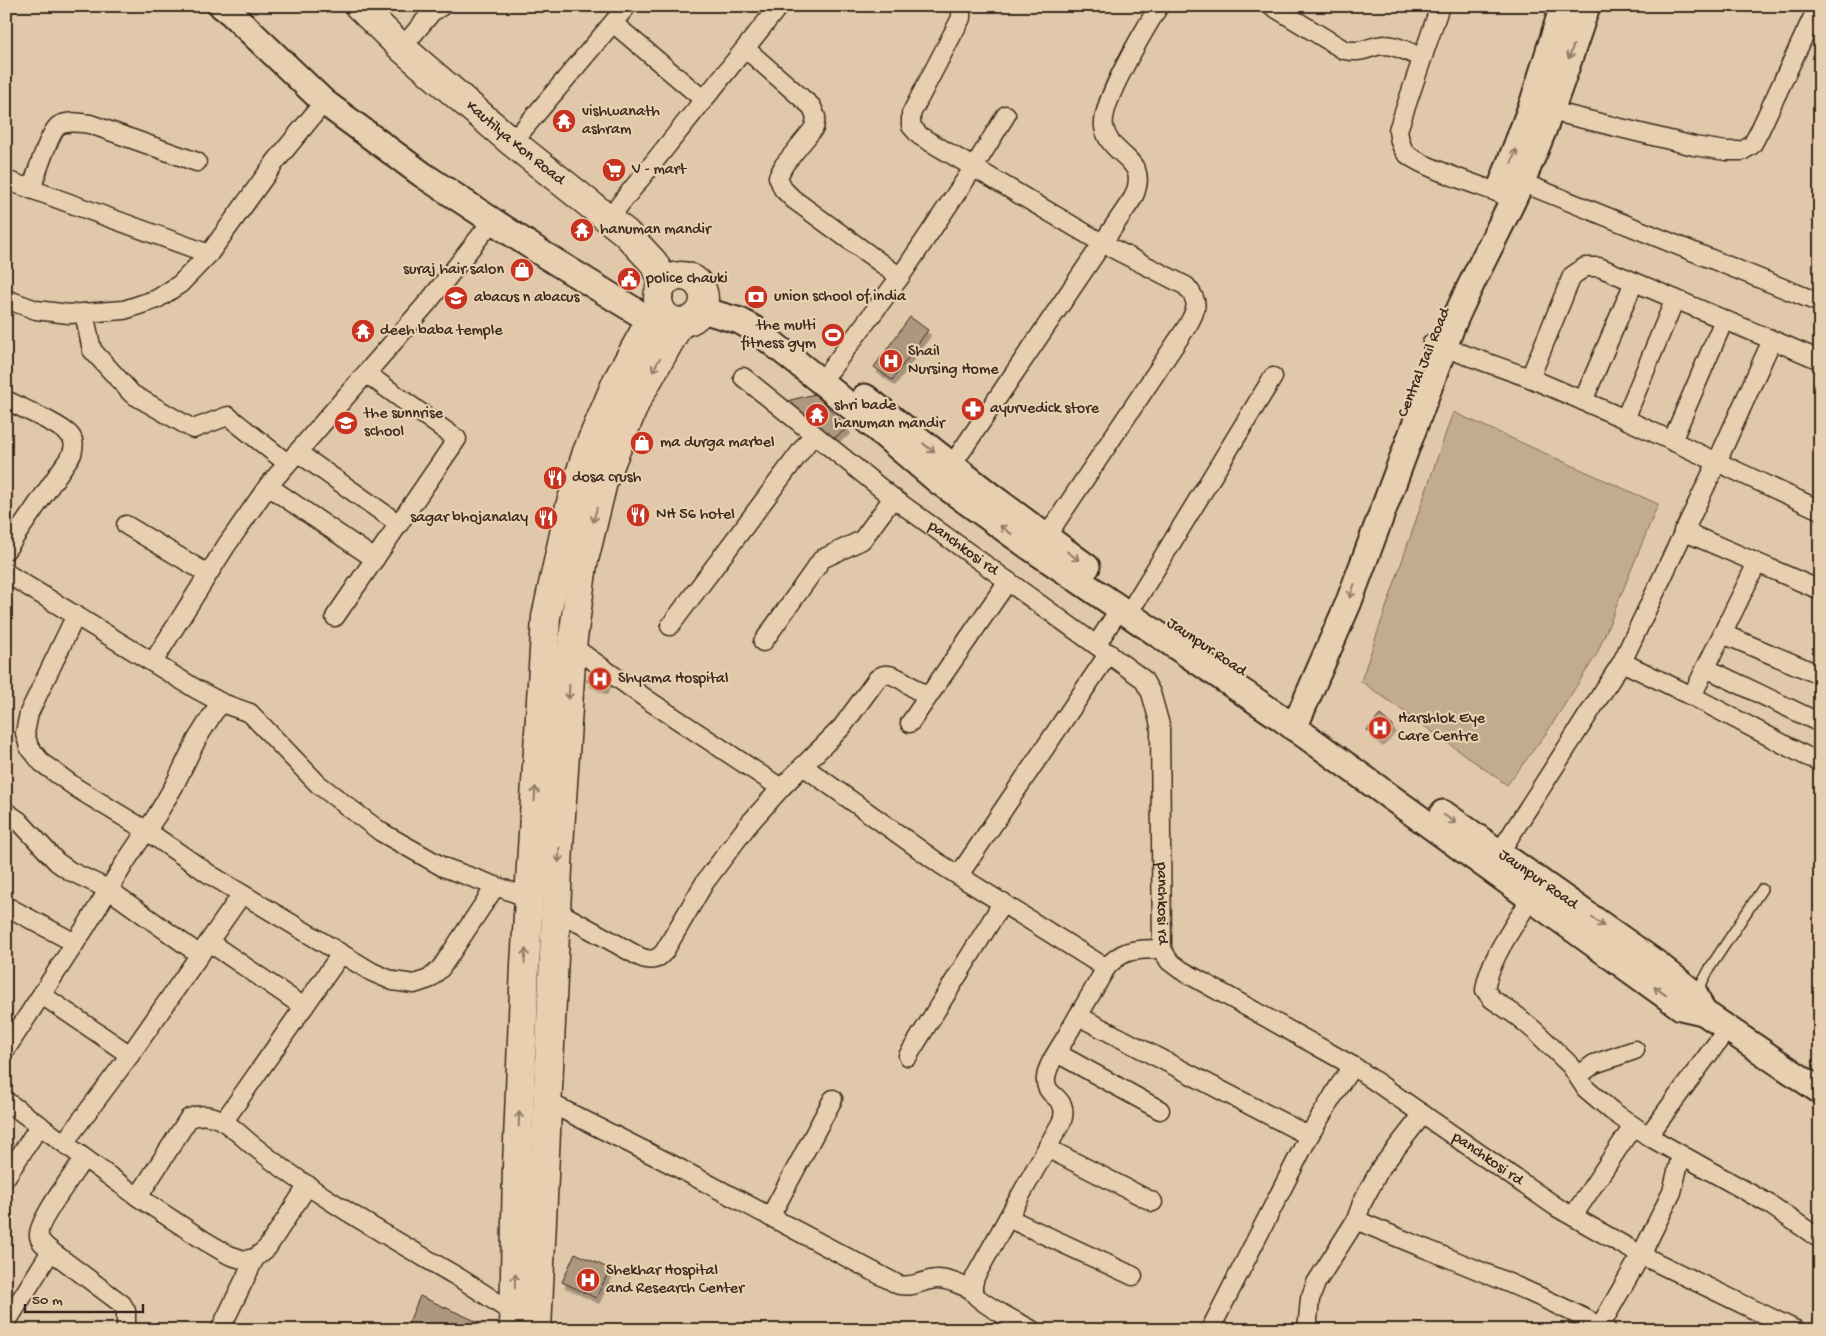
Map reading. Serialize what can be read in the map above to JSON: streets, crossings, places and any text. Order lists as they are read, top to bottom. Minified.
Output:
{"streets":{"highway":["Kautilya Kon Road"],"street":["Central Jail Road","panchkosi rd","Jaunpur Road"]},"crossings":[["Central Jail Road","Jaunpur Road"]],"places":{"temple":["vishwanath ashram","hanuman mandir","deeh baba temple","shri bade hanuman mandir"],"supermarket":["V - mart"],"shop":["suraj hair salon","ma durga marbel"],"public building":["police chauki"],"bank":["union school of india"],"school or university":["abacus n abacus","the sunnrise school"],"sports":["the multi fitness gym"],"hospital":["Shail Nursing Home","Shyama Hospital","Harshlok Eye Care Centre","Shekhar Hospital and Research Center"],"pharmacy":["ayurvedick store"],"restaurant":["dosa crush","NH 56 hotel","sagar bhojanalay"]},"scale_bar":"50 m"}
